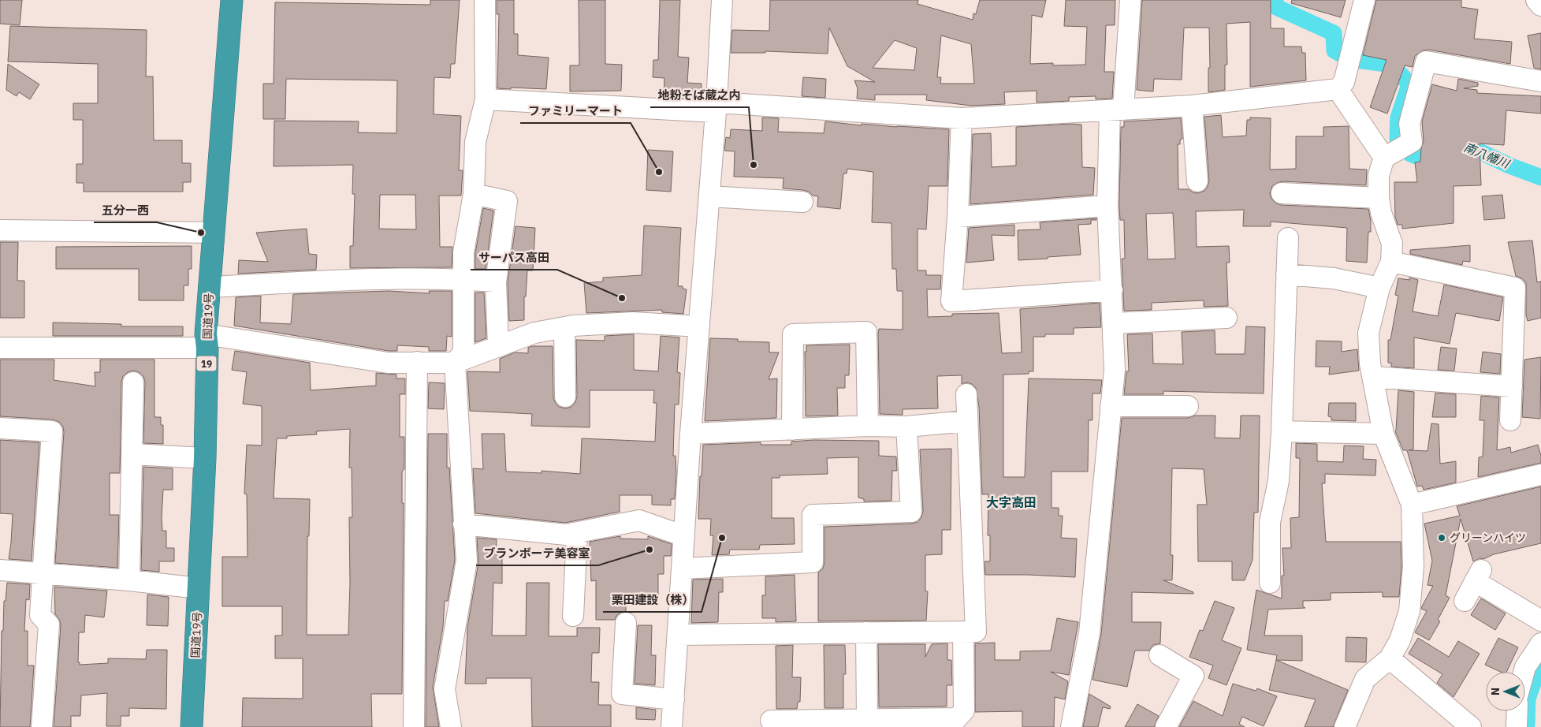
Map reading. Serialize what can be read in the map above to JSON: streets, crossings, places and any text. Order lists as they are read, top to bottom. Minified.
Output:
{"streets":{"highway":["国道19号","19"]},"districts":["大字高田"],"water":["南八幡川"],"places":["地粉そば蔵之内","ファミリーマート","五分一西","サーパス高田","栗田建設（株）","グリーンハイツ","ブランボーテ美容室"],"north":"left"}
